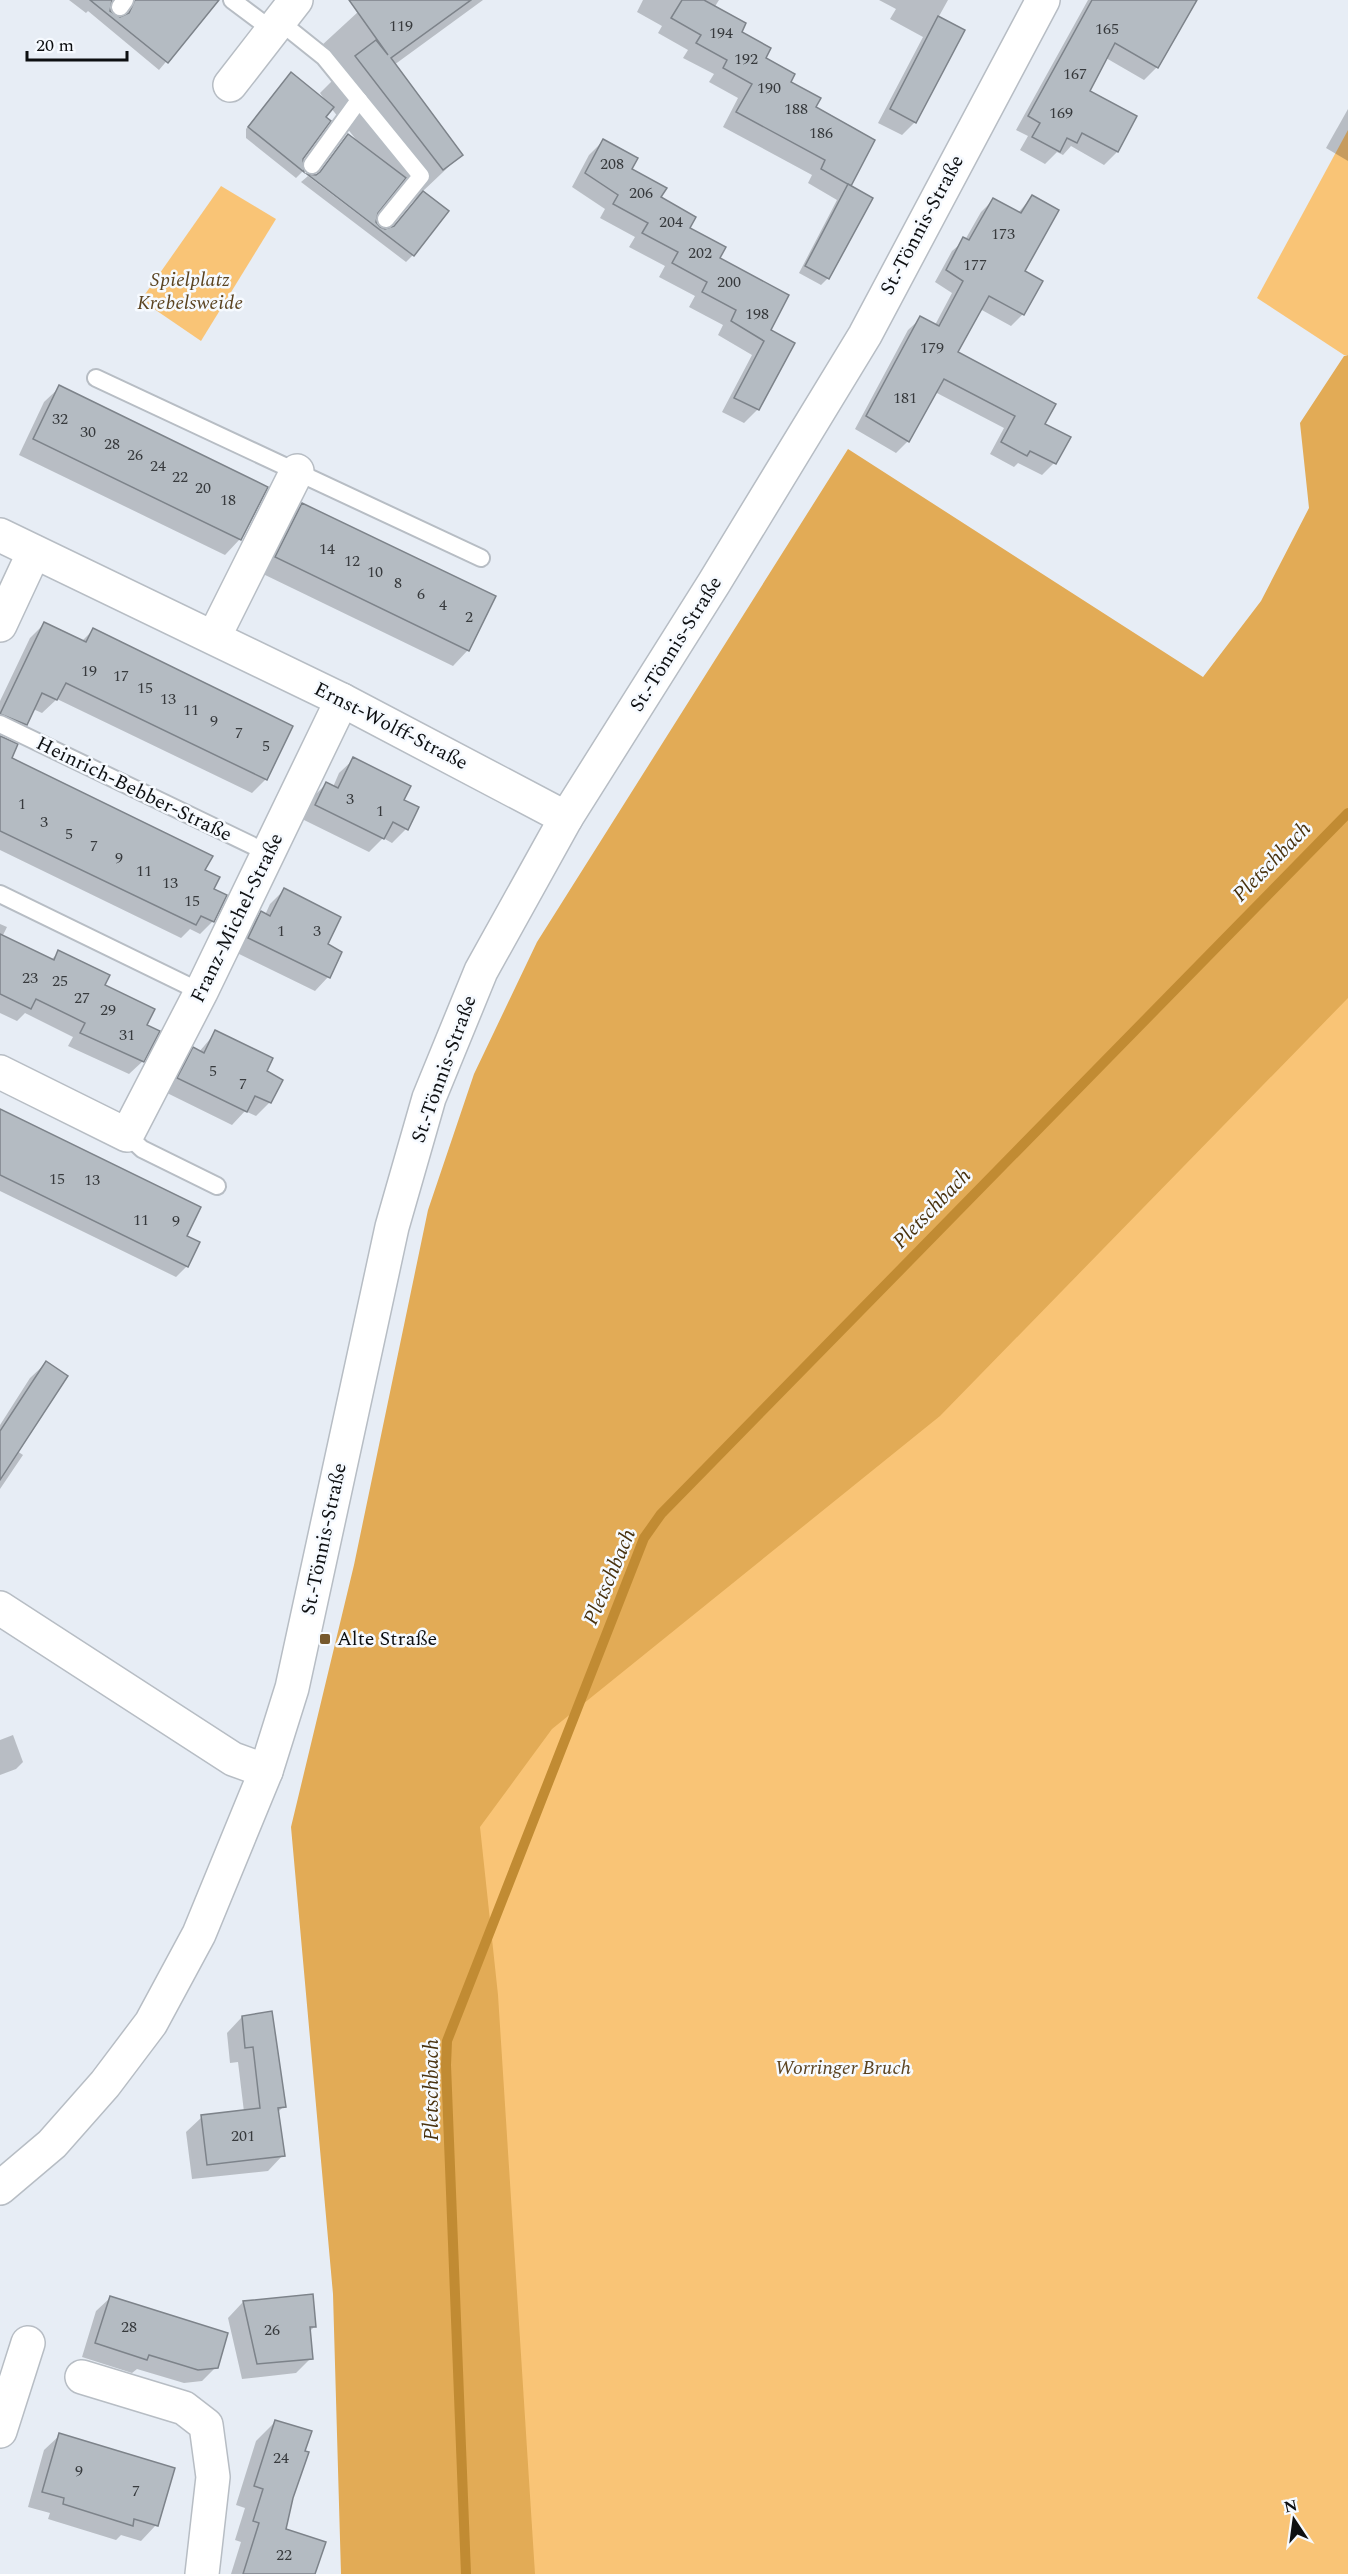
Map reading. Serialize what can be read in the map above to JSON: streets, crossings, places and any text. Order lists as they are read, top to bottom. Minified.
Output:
{"streets":{"main road":["St.-Tönnis-Straße","Ernst-Wolff-Straße","Franz-Michel-Straße"],"lane":["Heinrich-Bebber-Straße"]},"crossings":[["St.-Tönnis-Straße","Ernst-Wolff-Straße"],["Ernst-Wolff-Straße","Franz-Michel-Straße"],["Heinrich-Bebber-Straße","Franz-Michel-Straße"]],"water":["Pletschbach"],"parks":["Spielplatz Krebelsweide","Worringer Bruch"],"places":{"transit":["Alte Straße"]},"house_numbers":["119","165","194","192","167","190","188","169","186","208","206","204","173","202","177","200","198","179","181","32","30","28","26","24","22","20","18","14","12","10","8","6","4","2","19","17","15","13","11","9","7","5","3","1","1","3","5","7","9","11","13","15","1","3","23","25","27","29","31","5","7","15","13","11","9","201","28","26","24","9","7","22"],"scale_bar":"20 m","north":"top"}
